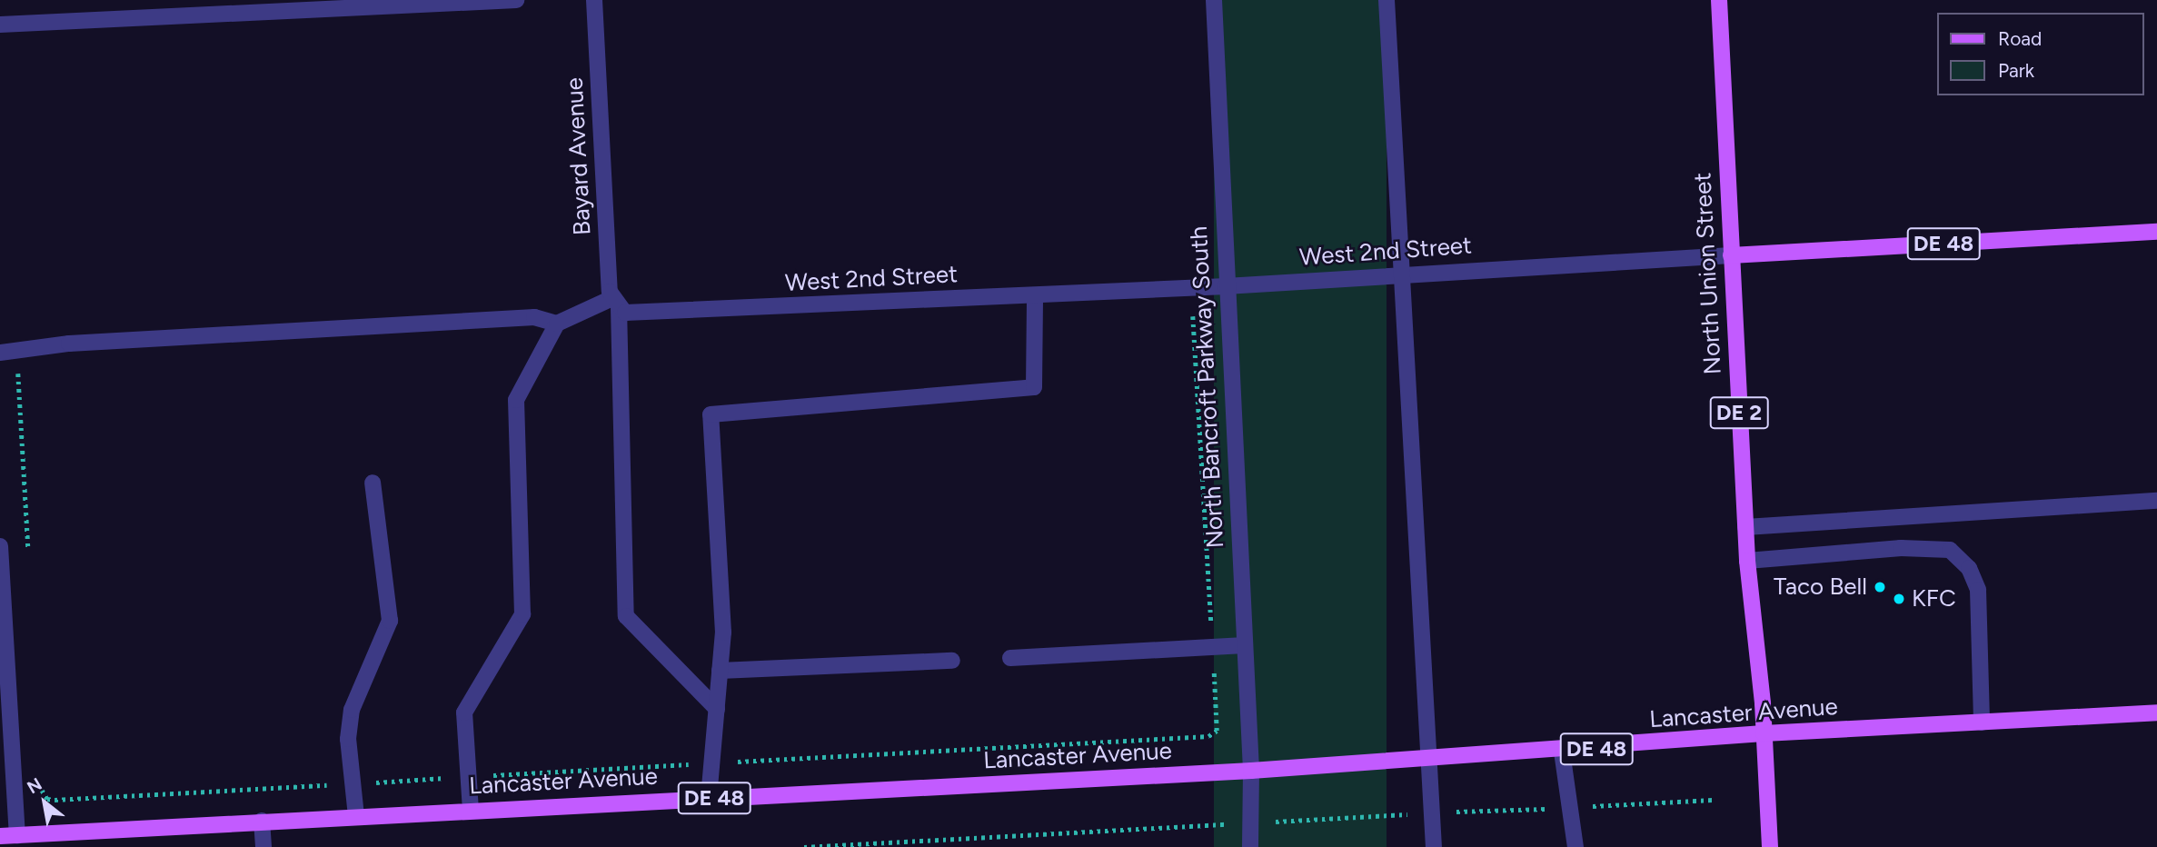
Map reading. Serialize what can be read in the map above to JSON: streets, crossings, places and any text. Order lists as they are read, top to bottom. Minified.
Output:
{"streets":{"main road":["DE 48","West 2nd Street","North Union Street","DE 2","Lancaster Avenue"],"street":["Bayard Avenue","North Bancroft Parkway South"]},"crossings":[["Bayard Avenue","West 2nd Street"],["West 2nd Street","North Union Street"],["West 2nd Street","North Bancroft Parkway South"],["North Union Street","DE 2"],["North Union Street","Lancaster Avenue"],["North Bancroft Parkway South","Lancaster Avenue"],["DE 2","Lancaster Avenue"]],"places":["Taco Bell","KFC"],"legend":["Road","Park"],"north":"top left"}
